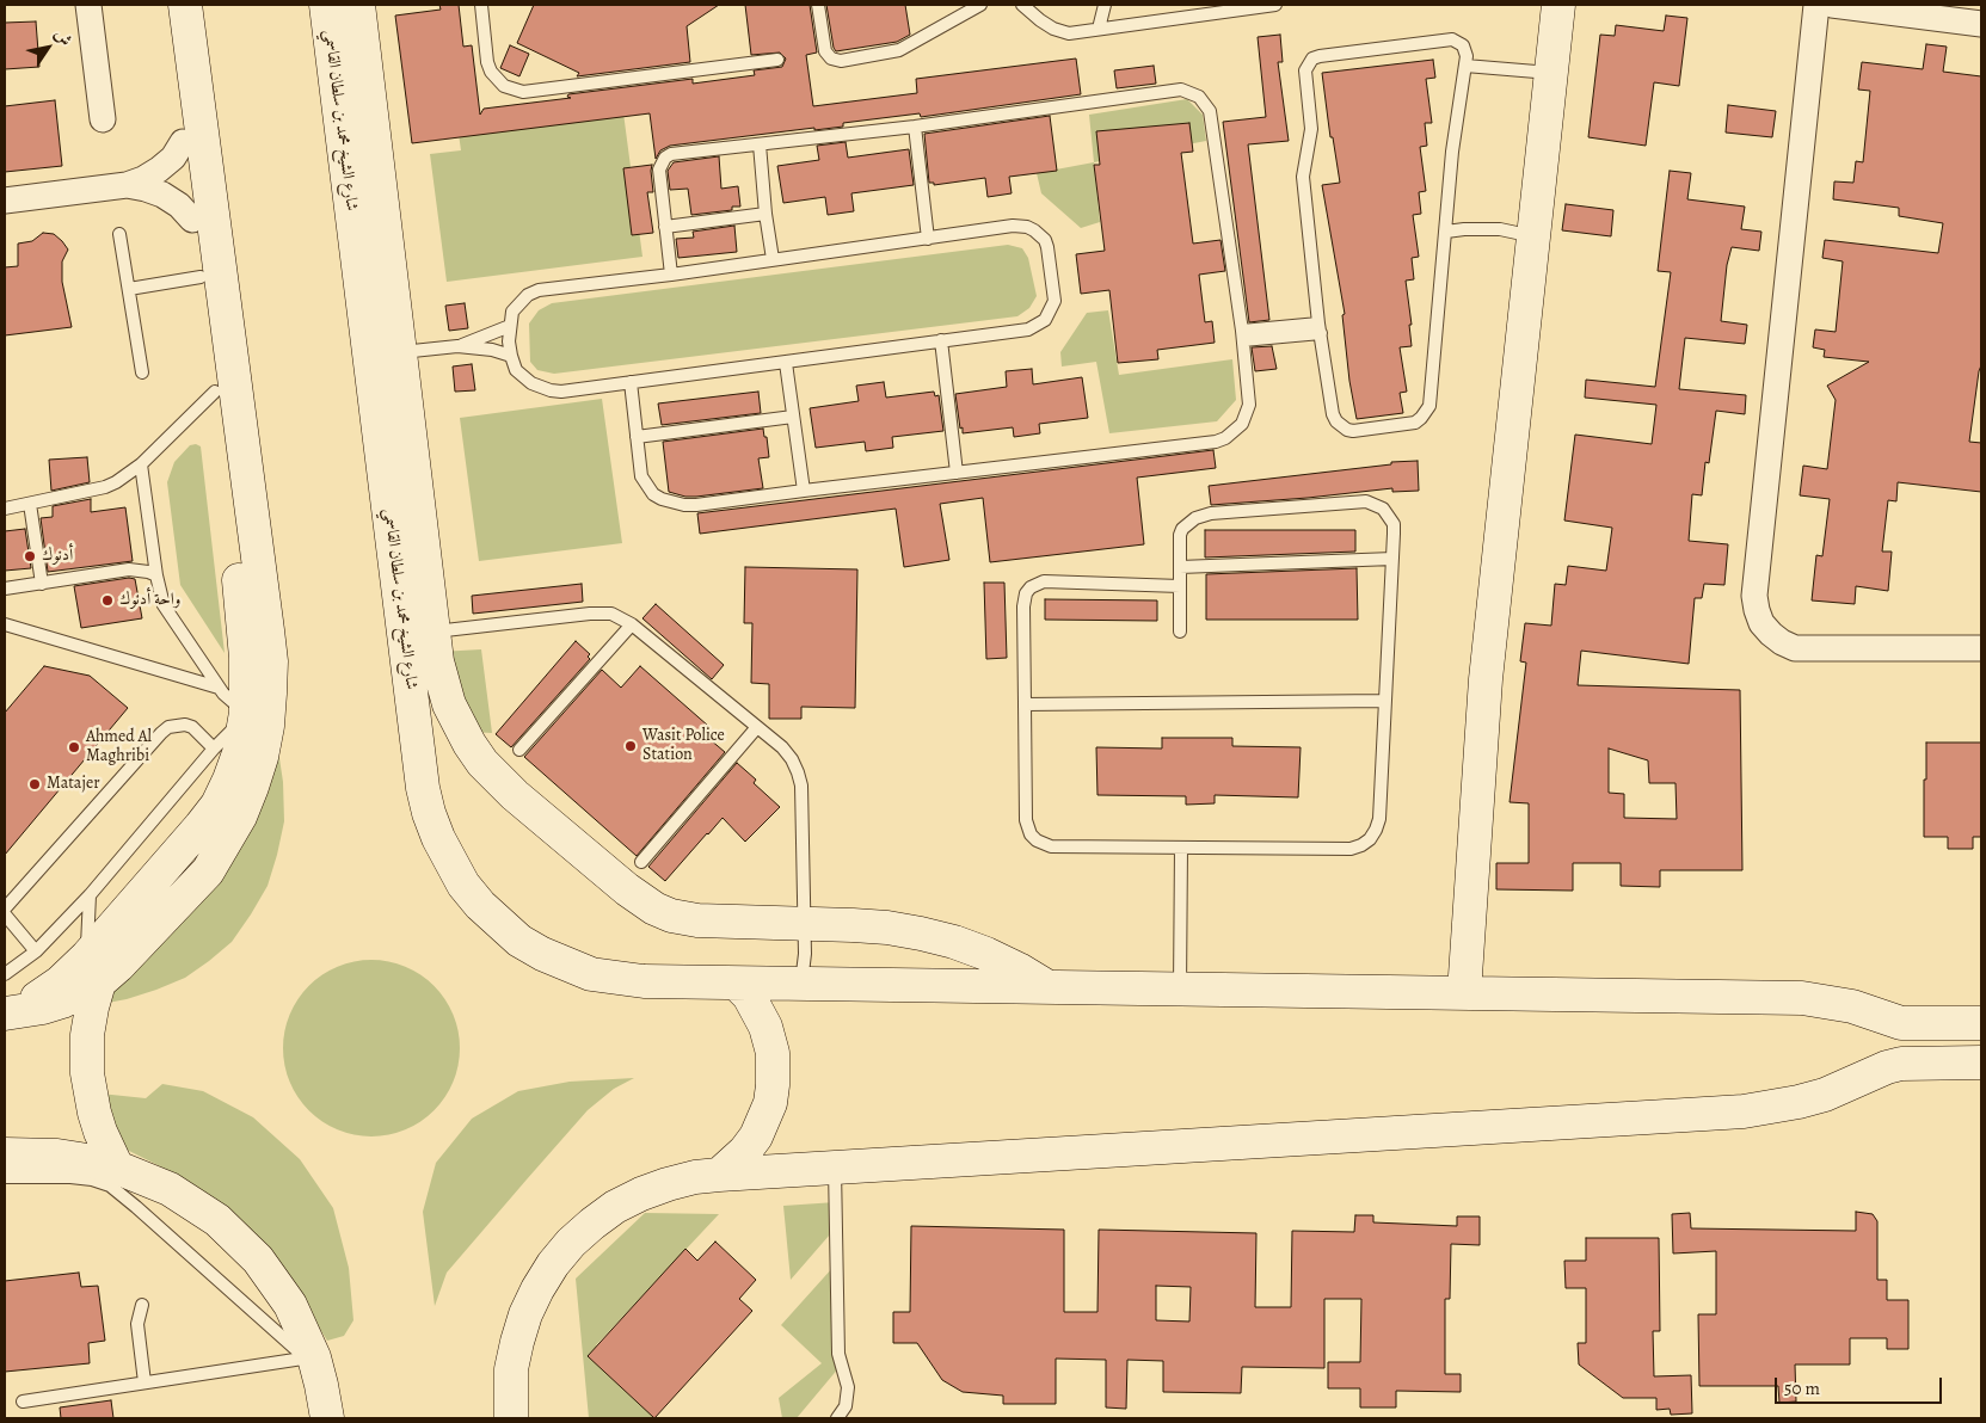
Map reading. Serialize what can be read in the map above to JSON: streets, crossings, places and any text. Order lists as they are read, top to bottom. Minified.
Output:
{"streets":{"main road":["شارع الشيخ محمد بن سلطان القاسمي"]},"places":["أدنوك","واحة أدنوك","Wasit Police Station","Ahmed Al Maghribi","Matajer"],"scale_bar":"50 m","north":"top right"}
